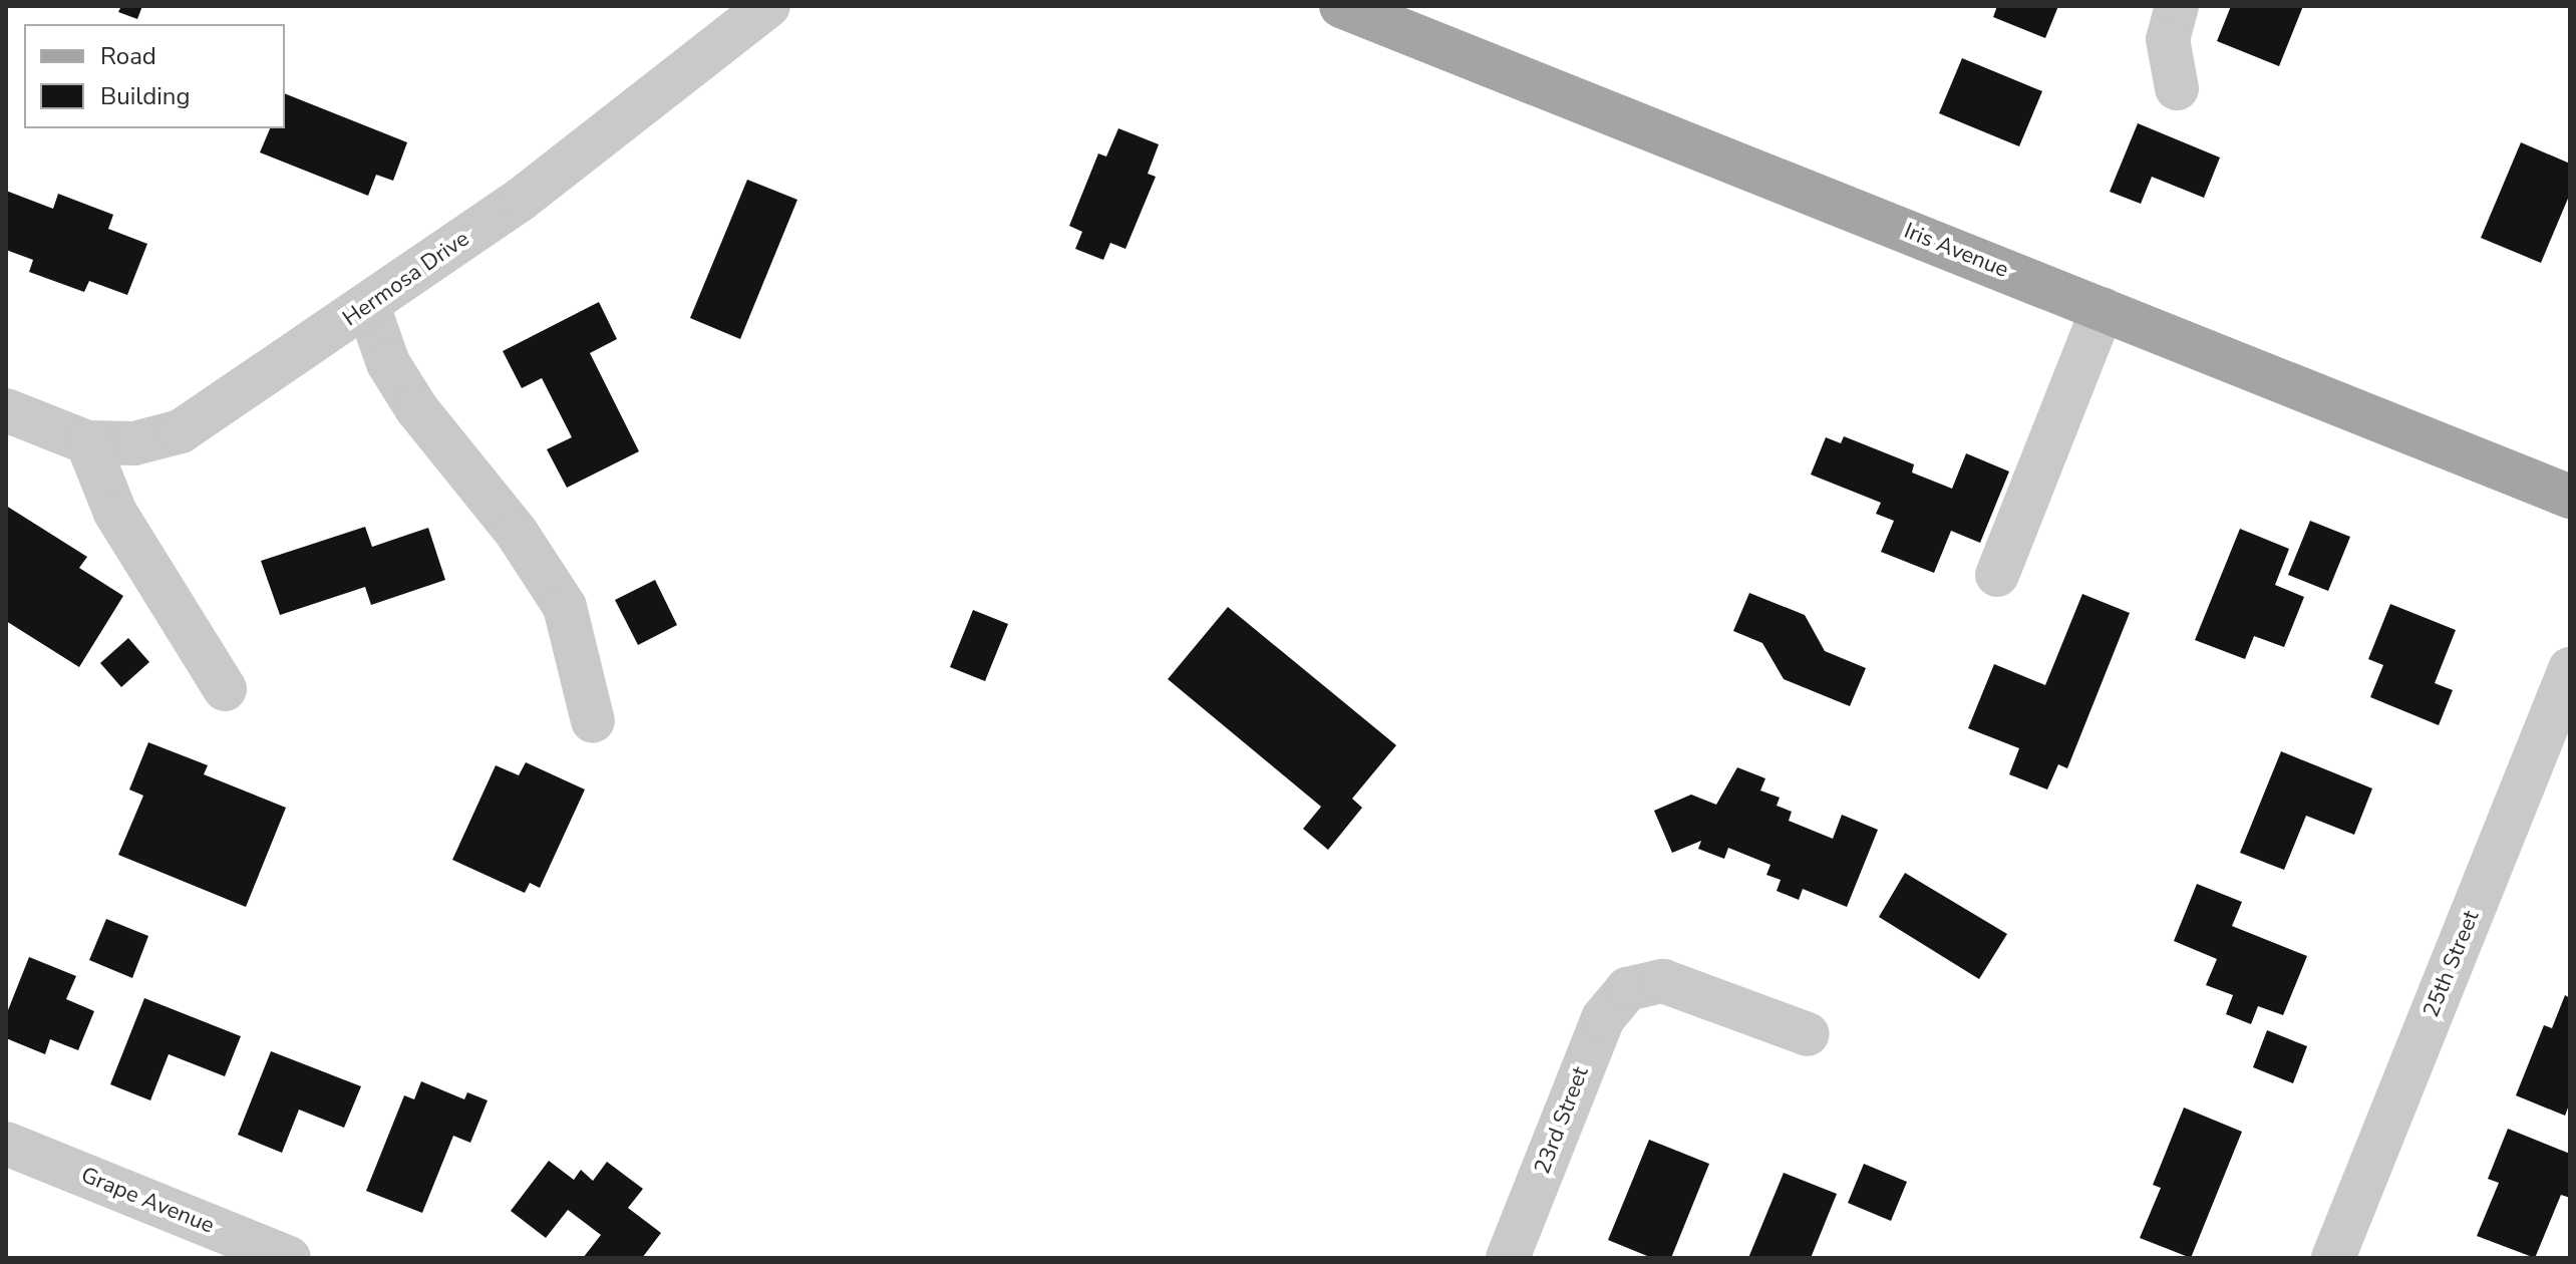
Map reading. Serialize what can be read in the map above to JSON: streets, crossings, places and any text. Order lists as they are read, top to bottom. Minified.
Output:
{"streets":{"main road":["Iris Avenue"],"street":["Hermosa Drive","25th Street","23rd Street","Grape Avenue"]},"legend":["Road","Building"]}
